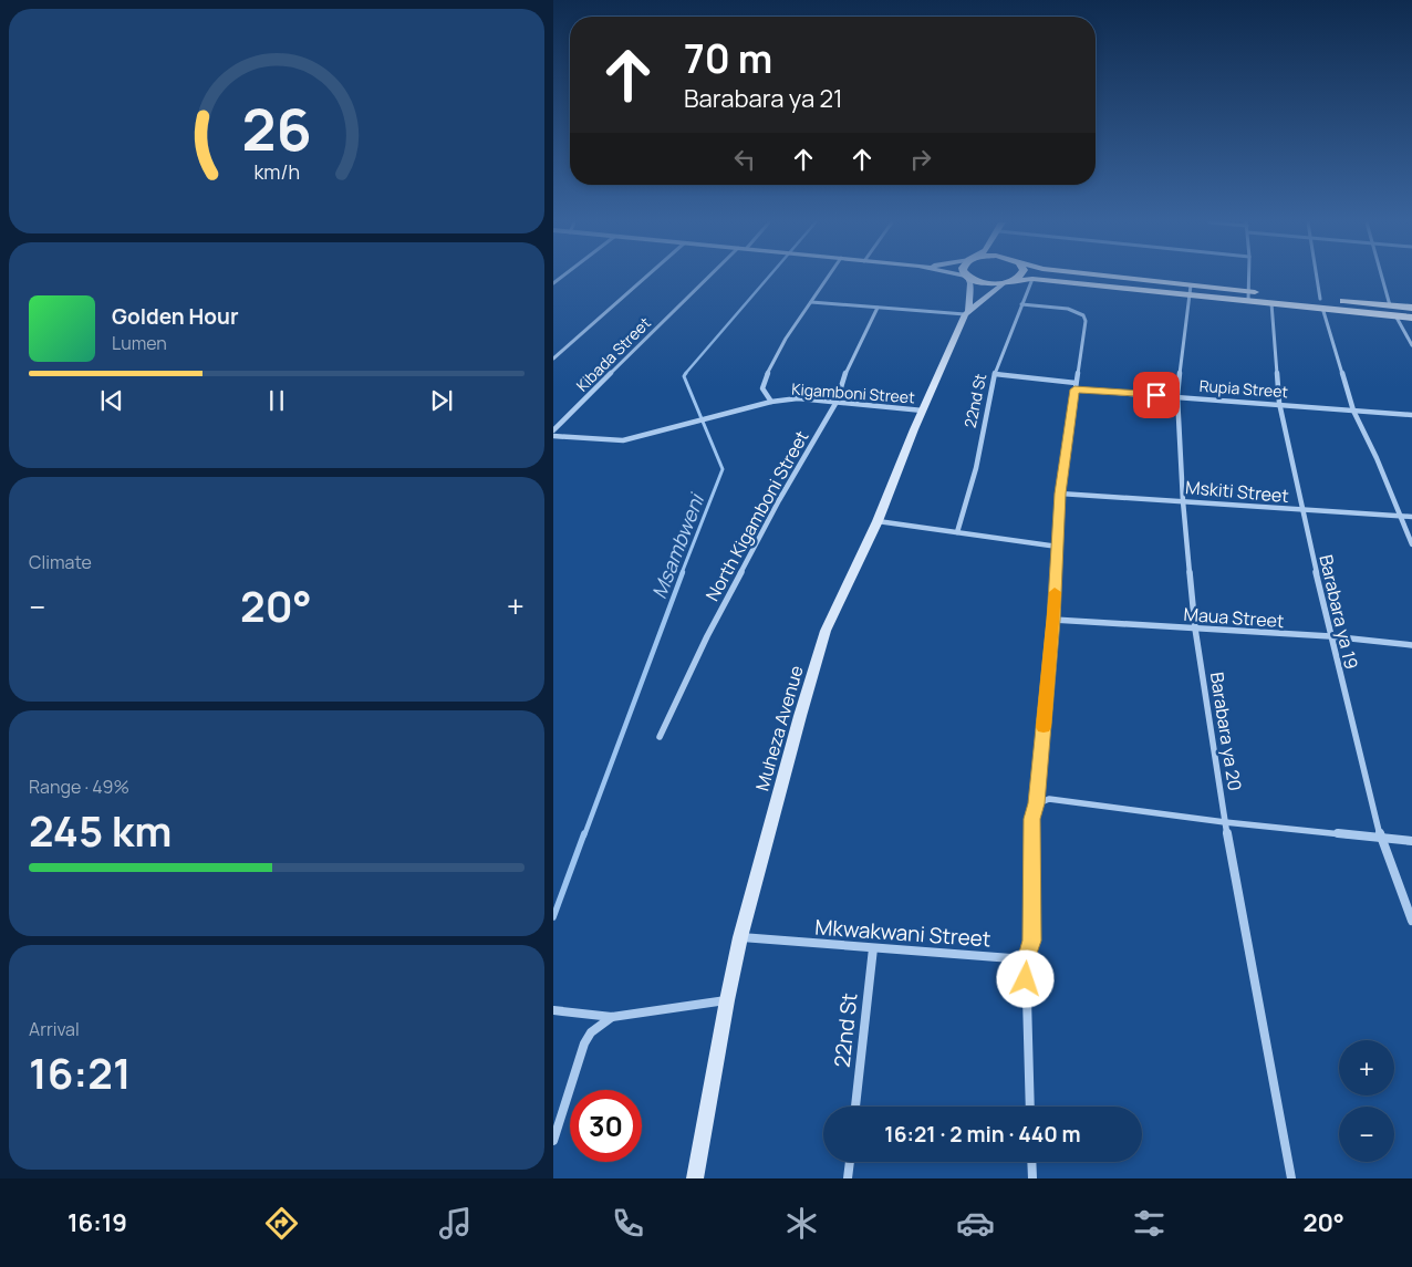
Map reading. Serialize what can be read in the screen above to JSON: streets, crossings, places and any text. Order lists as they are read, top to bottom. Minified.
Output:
{"streets":{"street":["Kibada Street","Rupia Street","Kigamboni Street","22nd St","Mskiti Street","North Kigamboni Street","Barabara ya 19","Maua Street","Muheza Avenue","Barabara ya 20","Mkwakwani Street"]},"crossings":[["Rupia Street","22nd St"],["Rupia Street","Barabara ya 19"],["Rupia Street","Barabara ya 20"],["Kigamboni Street","North Kigamboni Street"],["Kigamboni Street","Muheza Avenue"],["22nd St","Mkwakwani Street"],["Mskiti Street","Barabara ya 19"],["Mskiti Street","Barabara ya 20"],["Barabara ya 19","Maua Street"],["Maua Street","Barabara ya 20"],["Muheza Avenue","Mkwakwani Street"]],"water":["Msambweni"],"page":{"turn":["70 m","Barabara ya 21"],"song":["Golden Hour","Lumen"],"tile":["Climate",["Range · 49%","245 km"],["Arrival","16:21"]],"heat":["−","20°","+"],"map_buttons":["+","−"],"limit":"30","trip":"16:21 · 2 min · 440 m","tabs":["16:19","20°"],"gauge":["26","km/h"]}}
